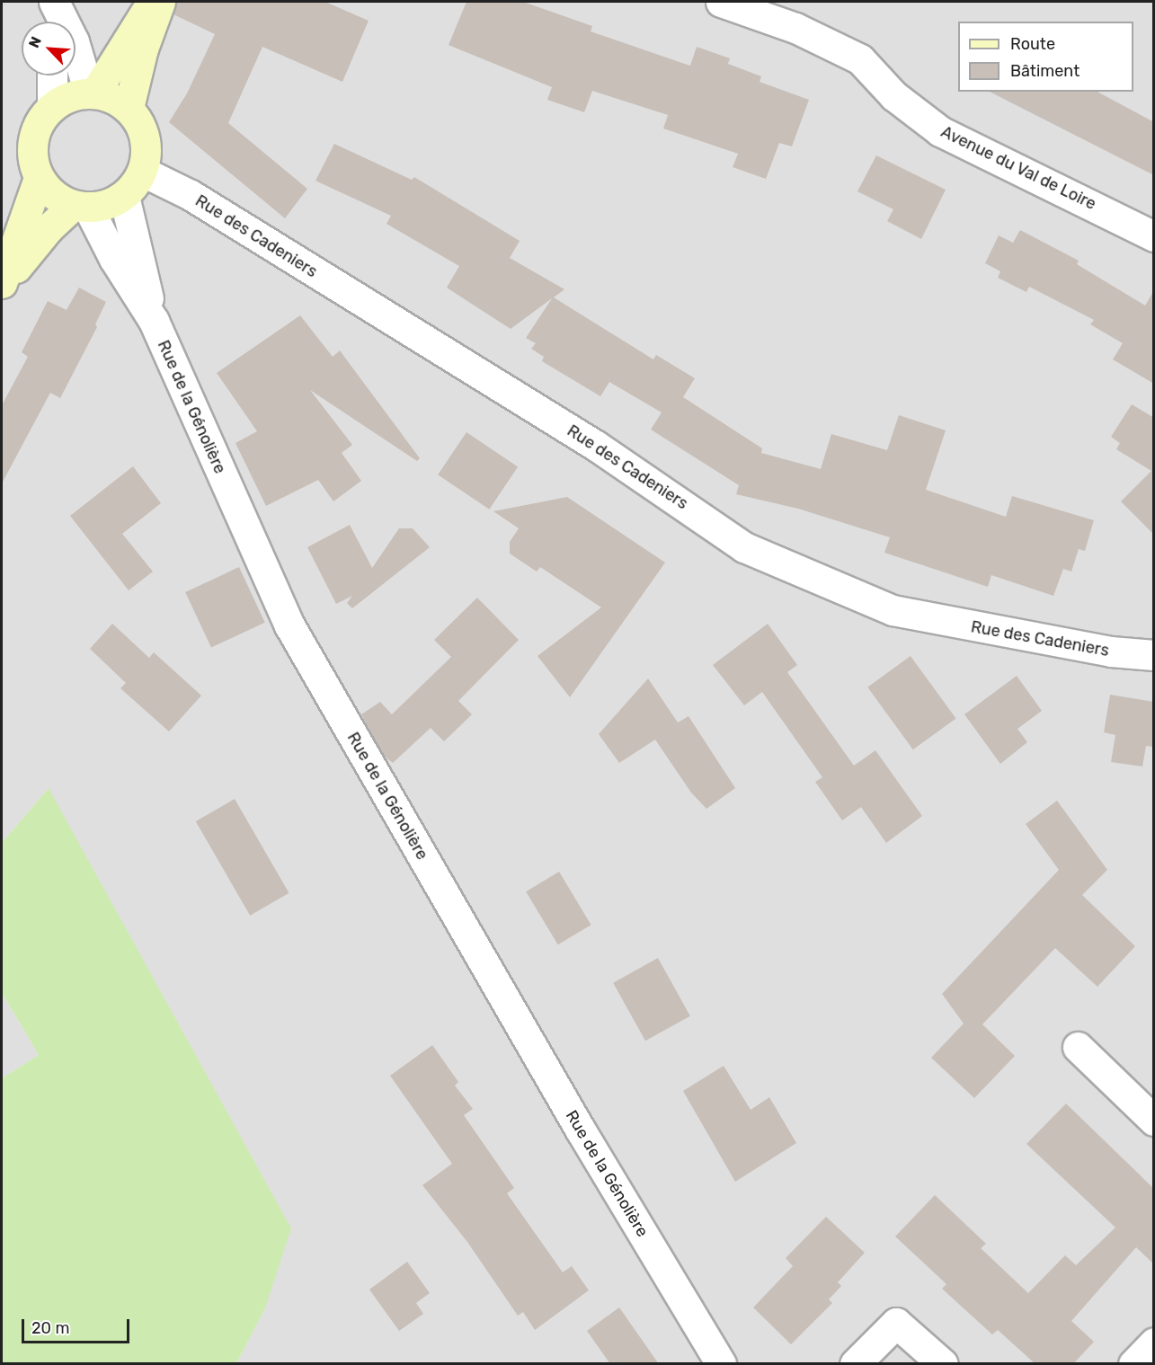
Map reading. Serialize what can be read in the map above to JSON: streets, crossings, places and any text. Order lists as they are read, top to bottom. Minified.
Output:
{"streets":{"street":["Avenue du Val de Loire","Rue des Cadeniers","Rue de la Génolière"]},"crossings":[["Rue des Cadeniers","Rue de la Génolière"]],"legend":["Route","Bâtiment"],"scale_bar":"20 m","north":"top left"}
